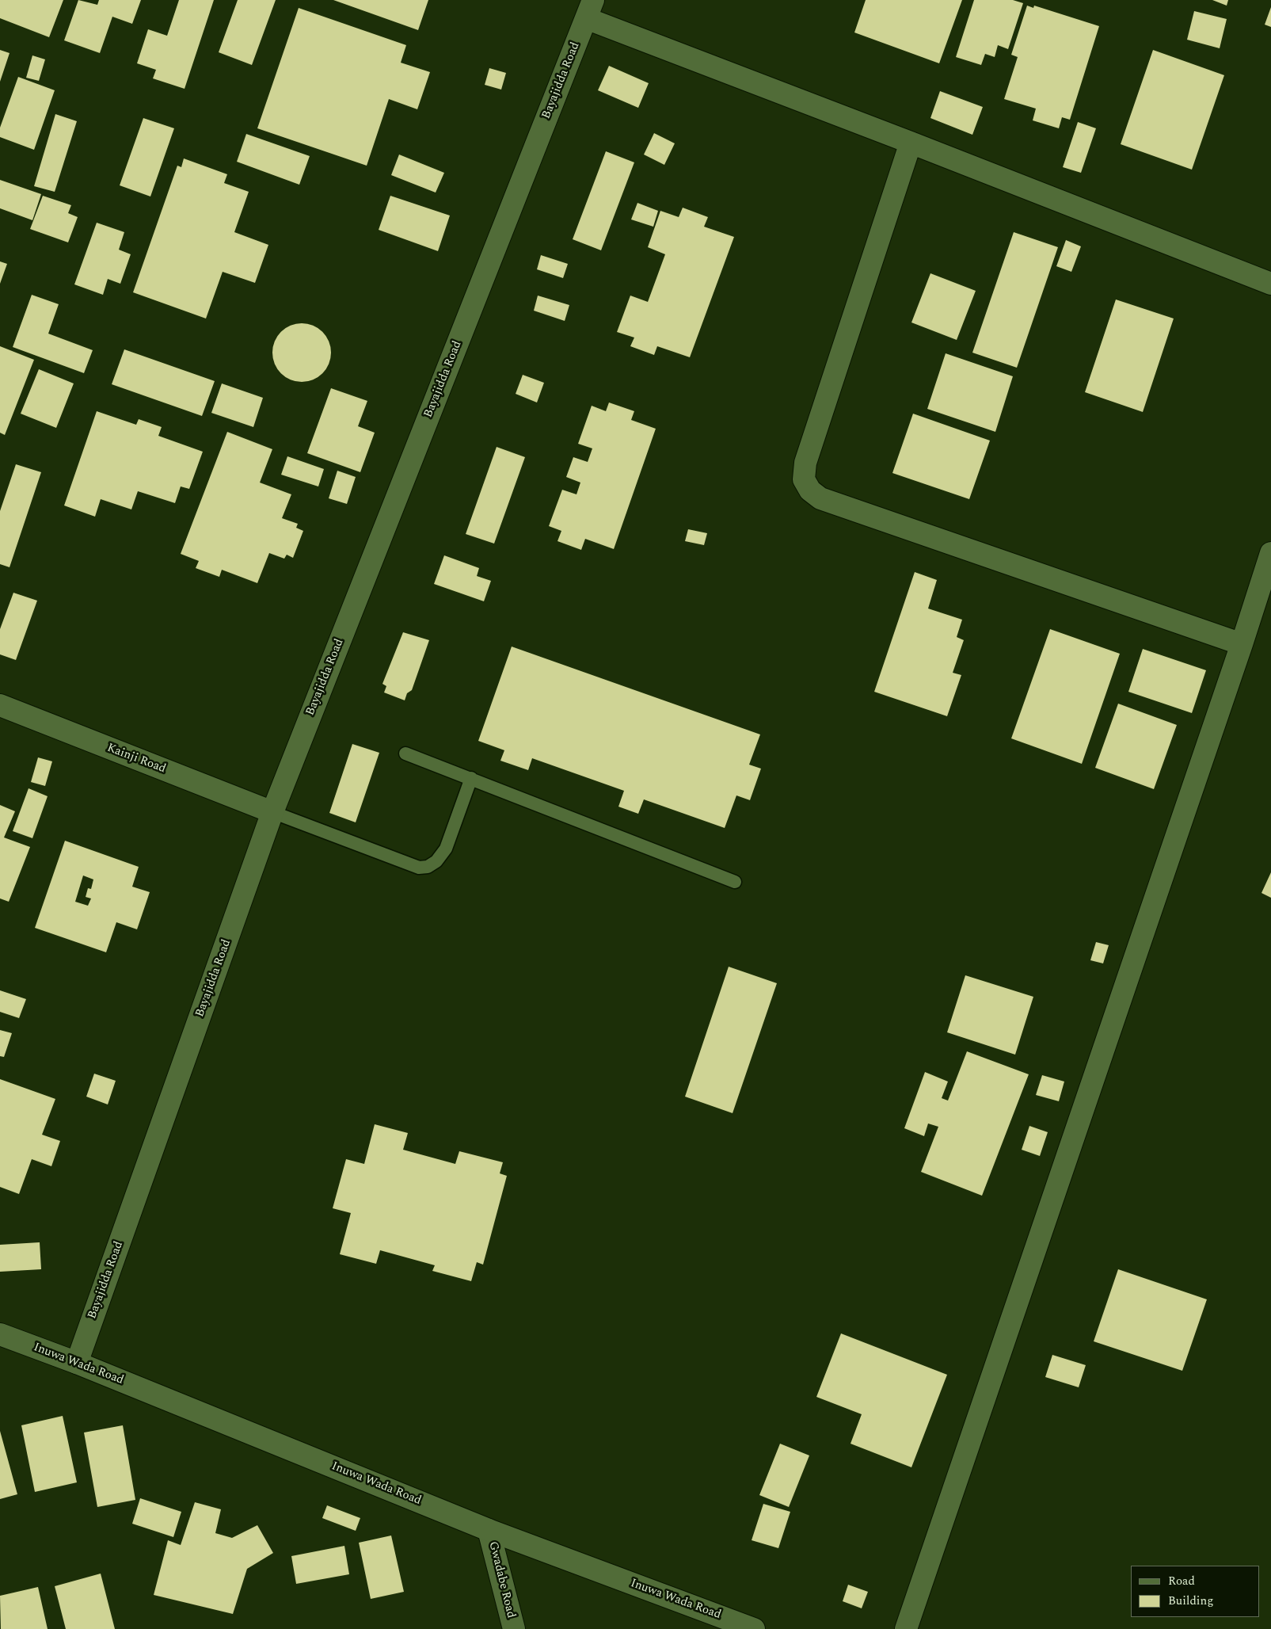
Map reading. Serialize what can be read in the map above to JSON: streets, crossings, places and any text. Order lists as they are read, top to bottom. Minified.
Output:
{"streets":{"street":["Bayajidda Road","Kainji Road","Inuwa Wada Road","Gwadabe Road"]},"crossings":[["Bayajidda Road","Kainji Road"],["Bayajidda Road","Inuwa Wada Road"],["Inuwa Wada Road","Gwadabe Road"]],"legend":["Road","Building"]}
